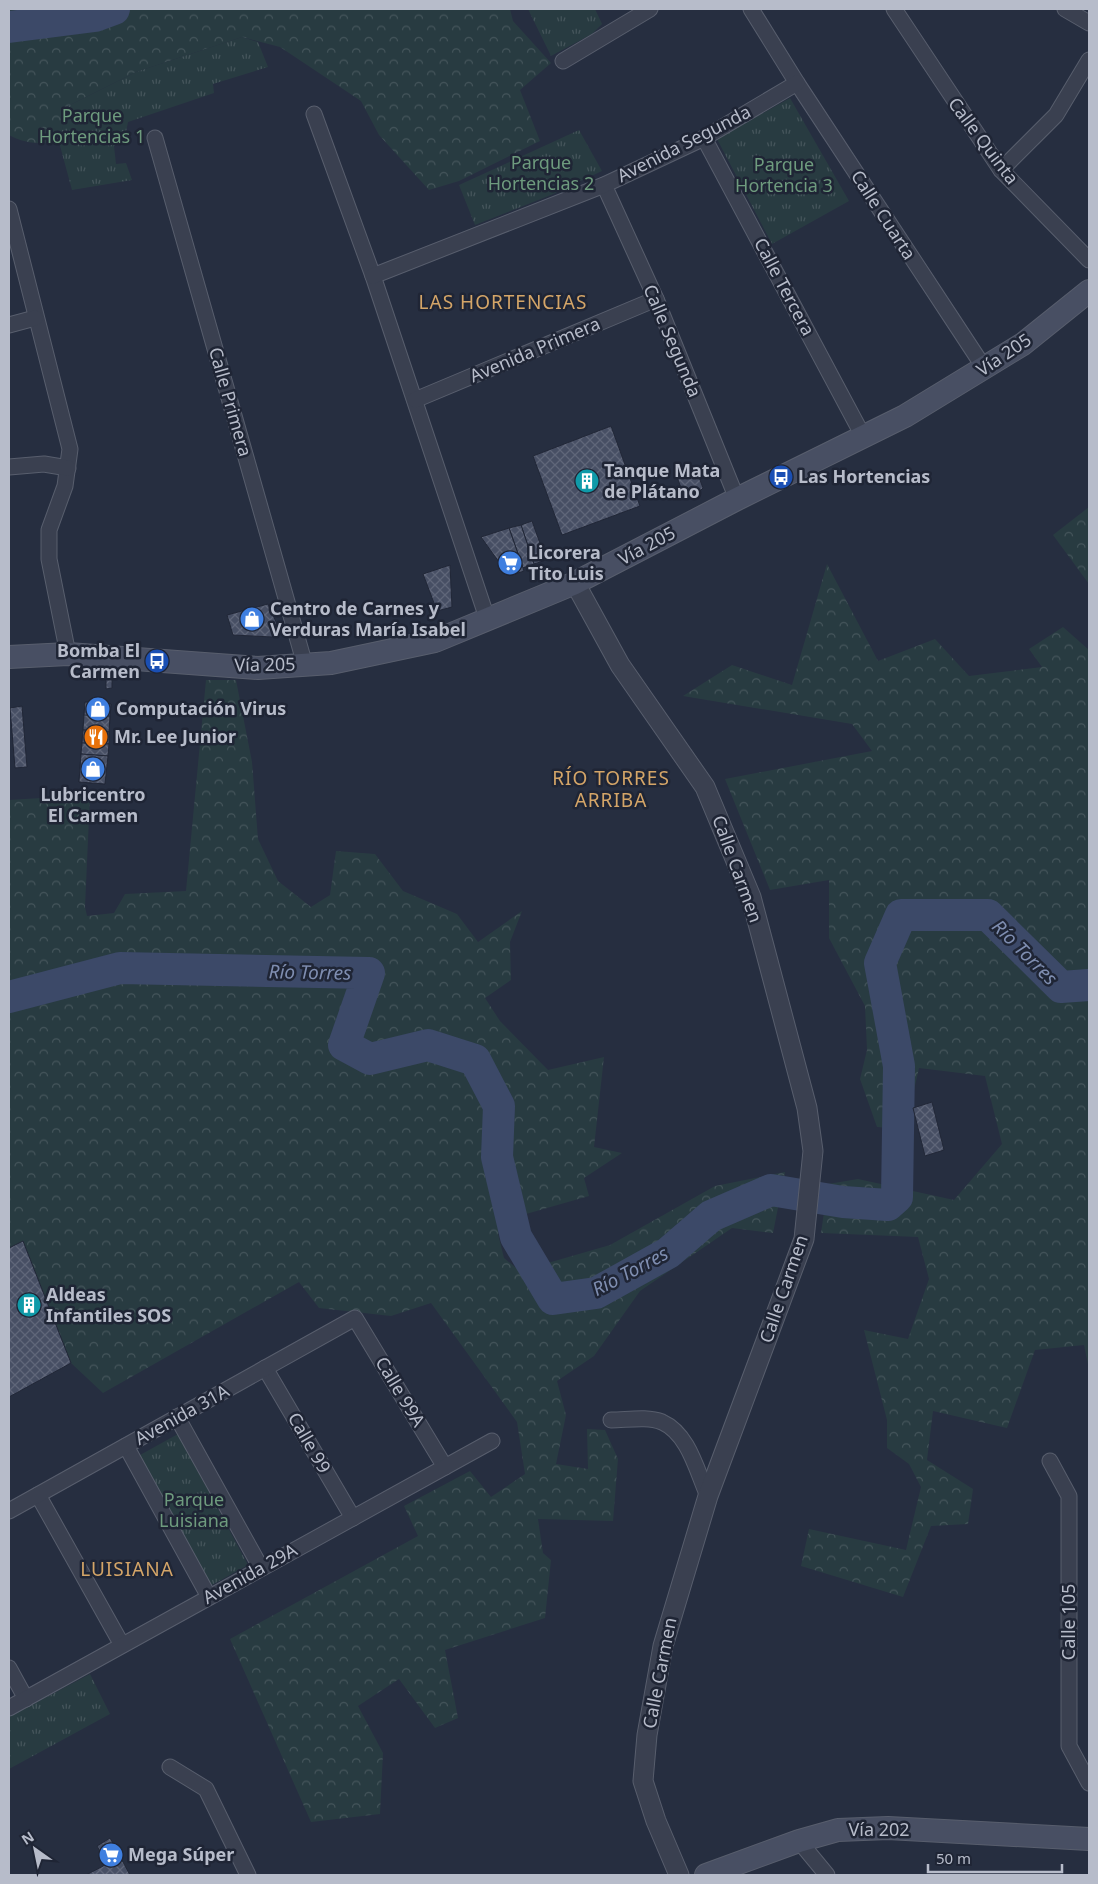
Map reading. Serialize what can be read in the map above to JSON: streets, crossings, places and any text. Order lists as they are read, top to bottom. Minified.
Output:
{"streets":{"main road":["Vía 205","Vía 202"],"street":["Calle Quinta","Avenida Segunda","Calle Cuarta","Calle Tercera","Calle Segunda","Avenida Primera","Calle Primera","Calle Carmen","Calle 99A","Avenida 31A","Calle 99","Avenida 29A","Calle 105"]},"crossings":[["Avenida Segunda","Calle Cuarta"],["Avenida Segunda","Calle Tercera"],["Avenida Segunda","Calle Segunda"],["Calle Cuarta","Vía 205"],["Calle Tercera","Vía 205"],["Calle Segunda","Avenida Primera"],["Calle Segunda","Vía 205"],["Vía 205","Calle Primera"],["Vía 205","Calle Carmen"],["Calle 99A","Avenida 31A"],["Calle 99A","Avenida 29A"],["Avenida 31A","Calle 99"],["Calle 99","Avenida 29A"]],"districts":["LAS HORTENCIAS","RÍO TORRES ARRIBA","LUISIANA"],"water":["Río Torres"],"parks":["Parque Hortencias 1","Parque Hortencias 2","Parque Hortencia 3","Parque Luisiana"],"places":{"bus stop":["Las Hortencias","Bomba El Carmen"],"building":["Tanque Mata de Plátano","Aldeas Infantiles SOS"],"supermarket":["Licorera Tito Luis","Mega Súper"],"shop":["Centro de Carnes y Verduras María Isabel","Computación Virus","Lubricentro El Carmen"],"restaurant":["Mr. Lee Junior"]},"scale_bar":"50 m","north":"top left"}
